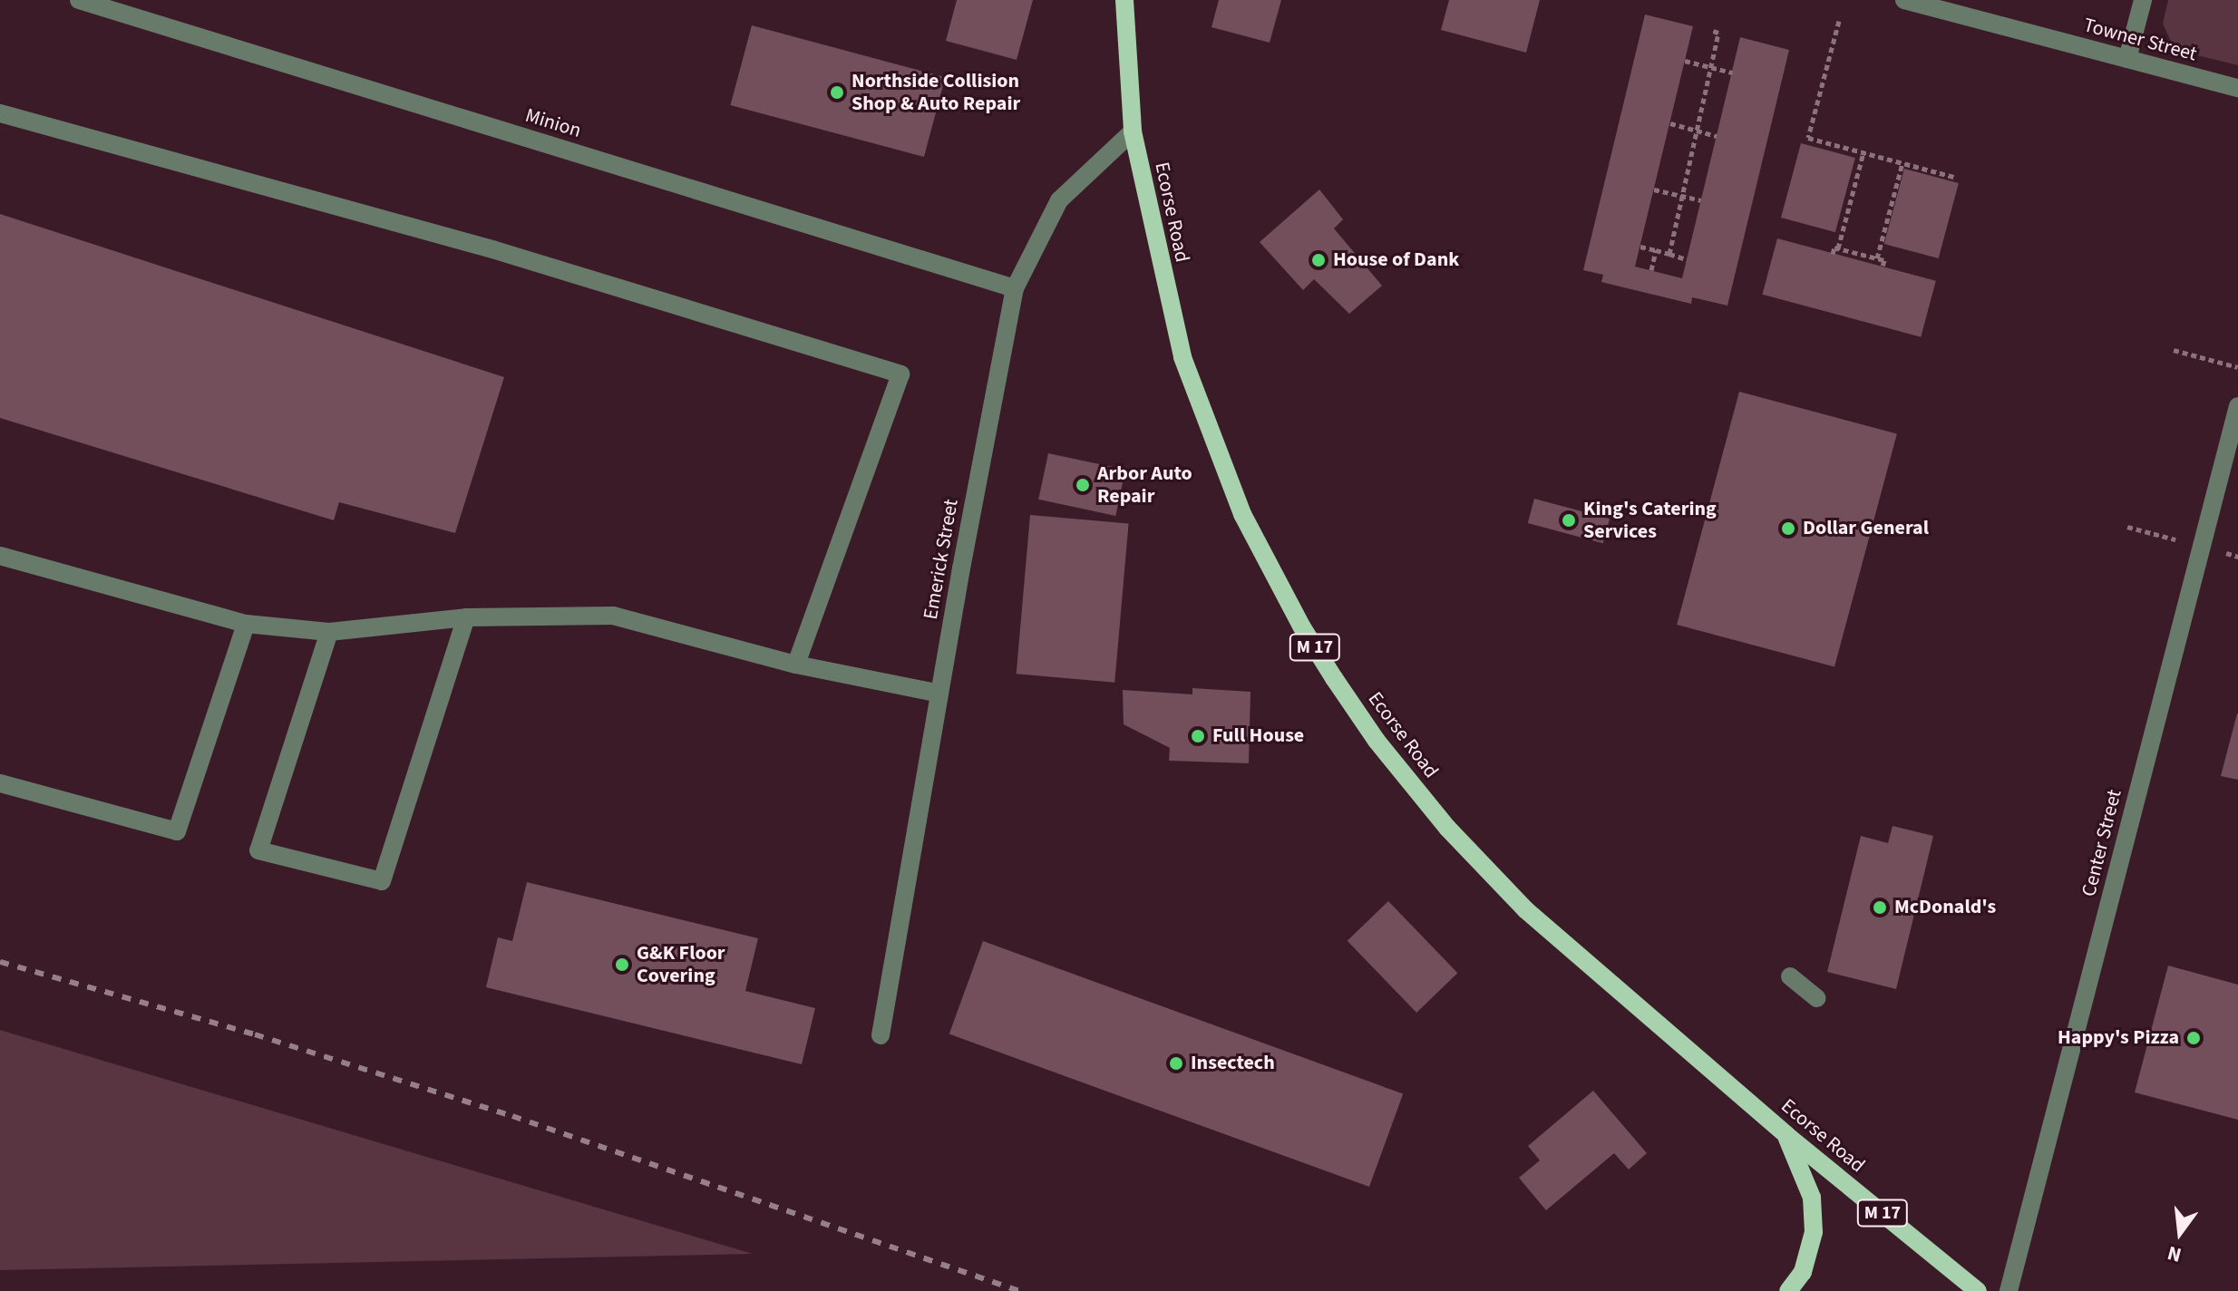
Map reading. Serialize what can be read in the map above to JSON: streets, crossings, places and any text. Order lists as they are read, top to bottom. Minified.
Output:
{"streets":{"main road":["Ecorse Road","M 17"],"street":["Towner Street","Minion","Emerick Street","Center Street"]},"crossings":[["Minion","Emerick Street"],["Ecorse Road","Emerick Street"]],"places":["Northside Collision Shop & Auto Repair","House of Dank","Arbor Auto Repair","King's Catering Services","Dollar General","Full House","McDonald's","G&K Floor Covering","Happy's Pizza","Insectech"],"north":"bottom"}
